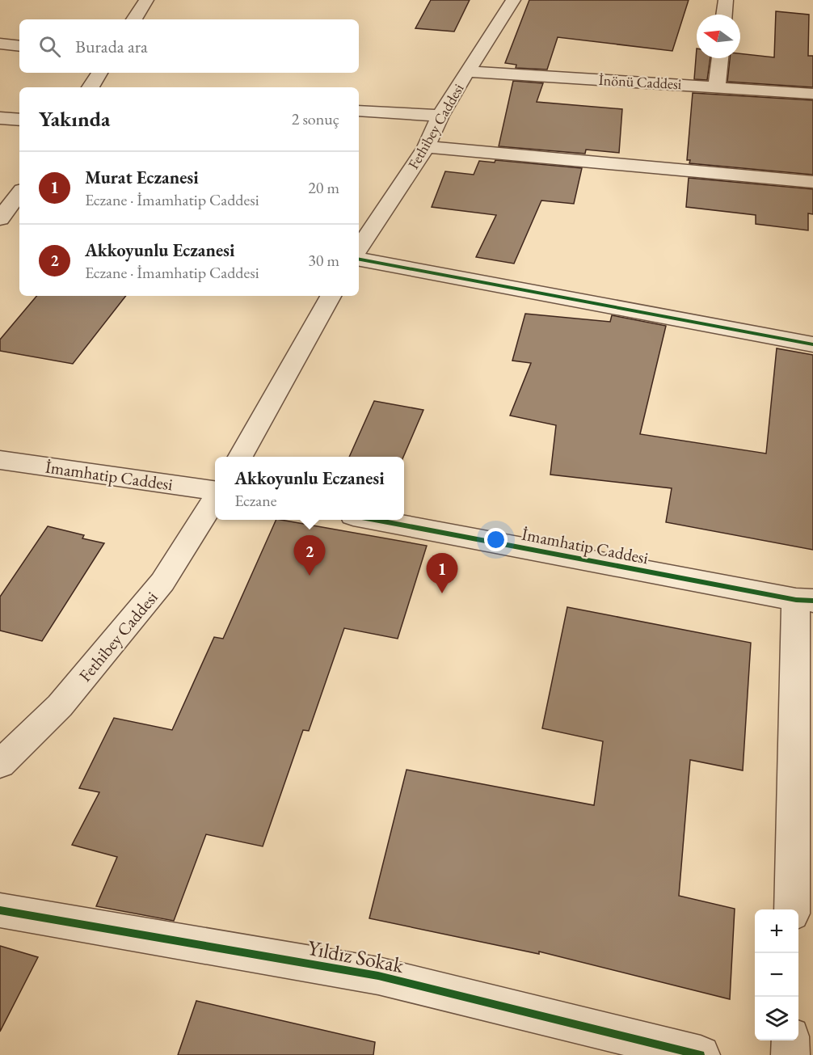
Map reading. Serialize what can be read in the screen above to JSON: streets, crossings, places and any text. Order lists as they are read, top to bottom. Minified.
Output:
{"streets":{"street":["İnönü Caddesi","Fethibey Caddesi","İmamhatip Caddesi","Yıldız Sokak"]},"crossings":[["İnönü Caddesi","Fethibey Caddesi"]],"north":"left","page":{"search":"Burada ara","heading":["Yakında","2 sonuç"],"list":[{"mark":"1","name":"Murat Eczanesi","note":"Eczane · İmamhatip Caddesi","value":"20 m"},{"mark":"2","name":"Akkoyunlu Eczanesi","note":"Eczane · İmamhatip Caddesi","value":"30 m"}],"popup":["Akkoyunlu Eczanesi","Eczane"],"pins":["2","1"],"map_buttons":["+","−"]}}
